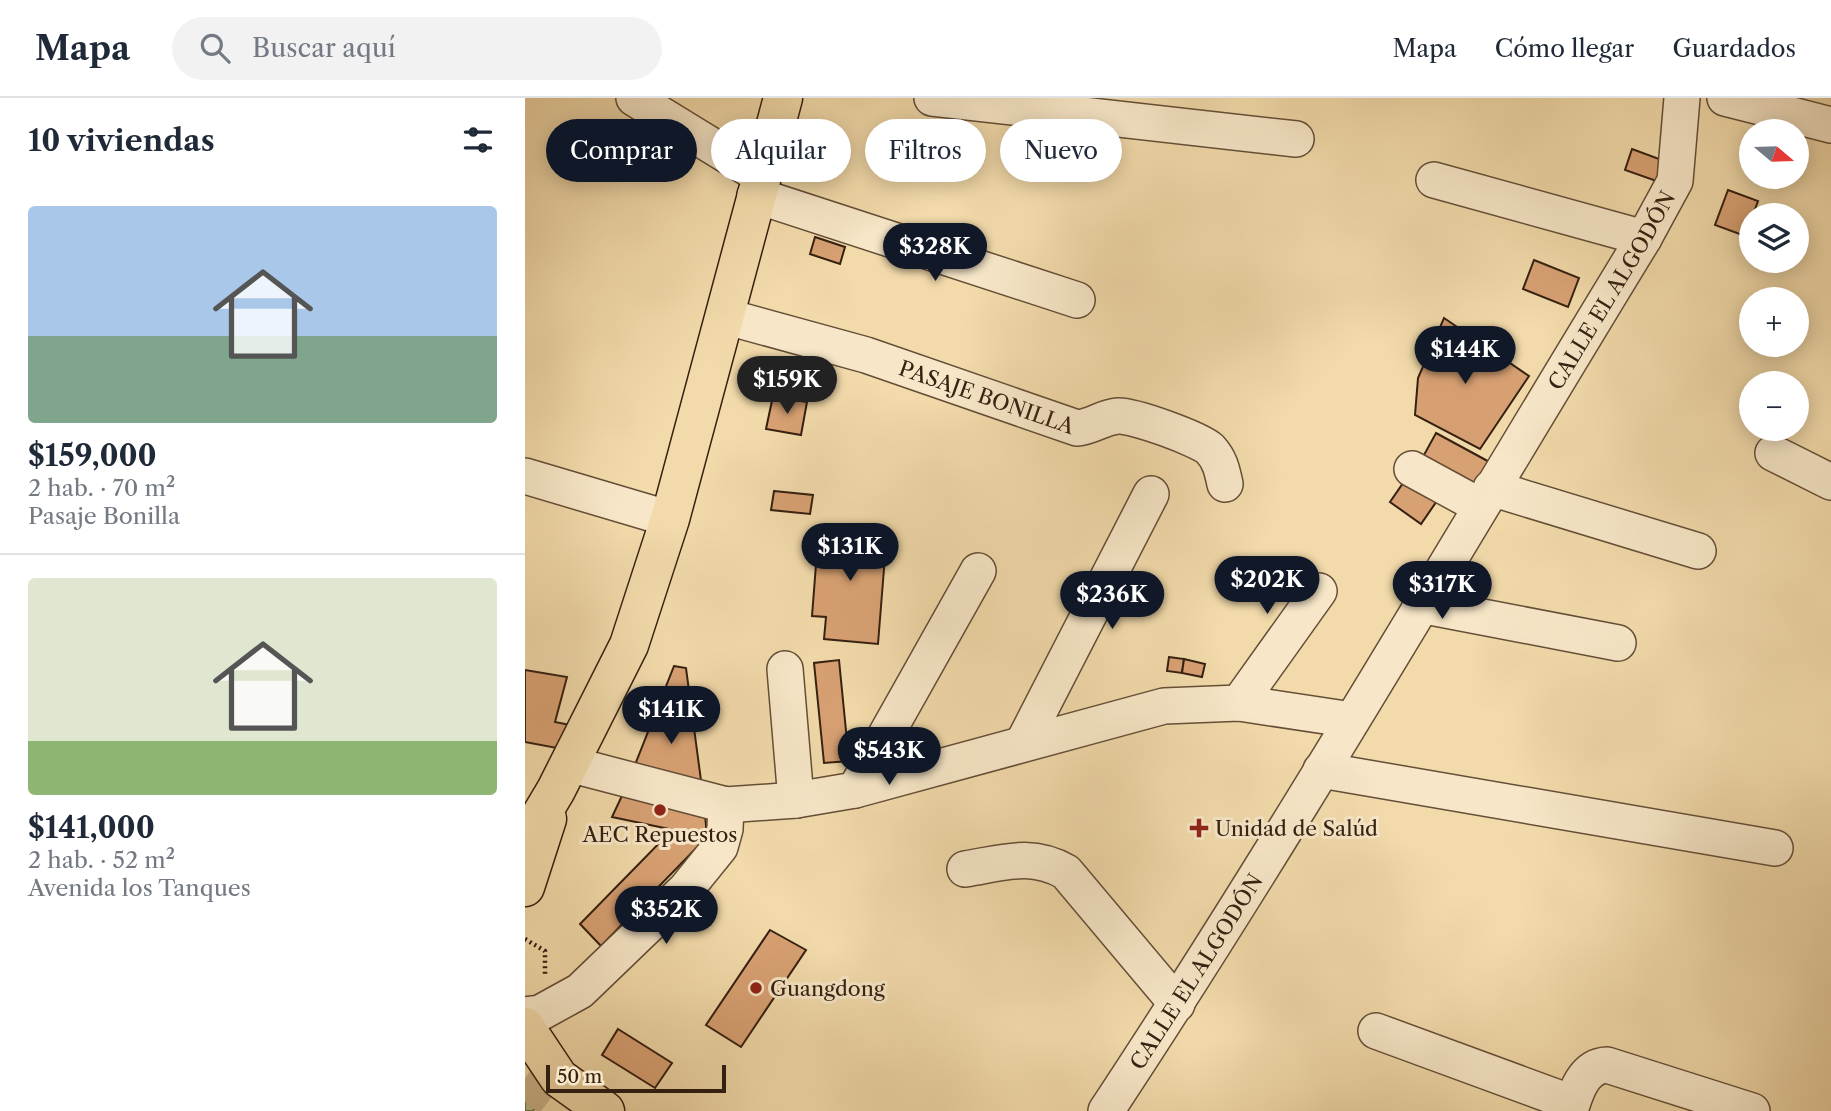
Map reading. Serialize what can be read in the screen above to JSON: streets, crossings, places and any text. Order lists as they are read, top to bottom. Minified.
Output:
{"streets":{"street":["CALLE EL ALGODÓN","PASAJE BONILLA"]},"places":{"other":["AEC Repuestos","Guangdong"],"health":["Unidad de Salúd"]},"scale_bar":"50 m","north":"right","page":{"header":"Mapa","search":"Buscar aquí","nav":["Mapa","Cómo llegar","Guardados"],"heading":"10 viviendas","map_buttons":["+","−"],"chip":["Comprar","Alquilar","Filtros","Nuevo"],"list":[{"name":"$159,000","note":"2 hab. · 70 m² · Pasaje Bonilla"},{"name":"$141,000","note":"2 hab. · 52 m² · Avenida los Tanques"}],"price":["$328K","$144K","$159K","$131K","$202K","$317K","$236K","$141K","$543K","$352K"],"scale":"50 m"}}
